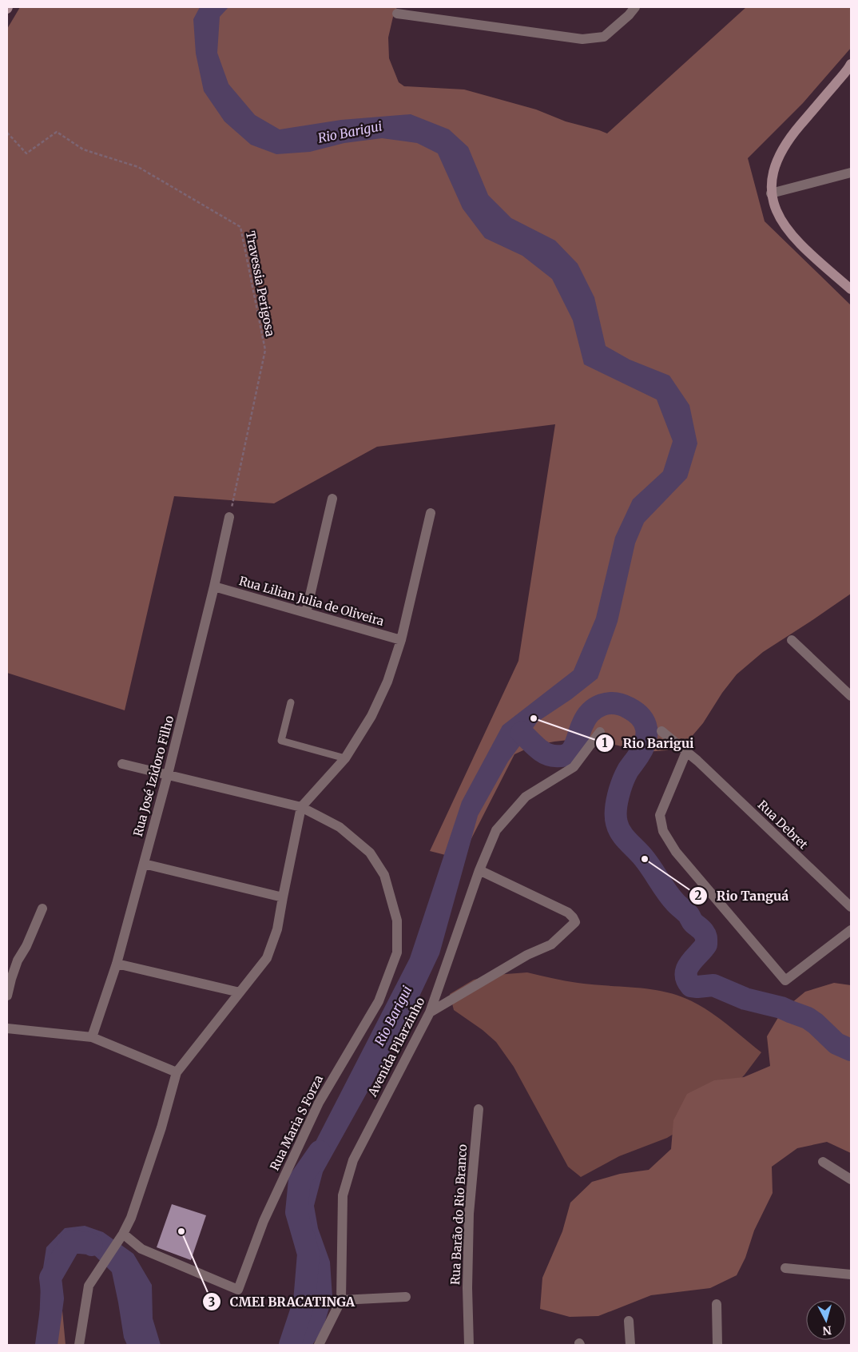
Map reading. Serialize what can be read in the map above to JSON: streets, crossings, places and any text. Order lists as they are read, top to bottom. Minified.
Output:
{"streets":{"street":["Rua Lilian Julia de Oliveira","Rua José Izidoro Filho","Rua Debret","Avenida Pilarzinho","Rua Maria S Forza","Rua Barão do Rio Branco"],"path":["Travessia Perigosa"]},"crossings":[["Travessia Perigosa","Rua José Izidoro Filho"],["Rua Lilian Julia de Oliveira","Rua José Izidoro Filho"]],"water":["Rio Barigui"],"places":["Rio Barigui","Rio Tanguá","CMEI BRACATINGA"],"north":"bottom"}
